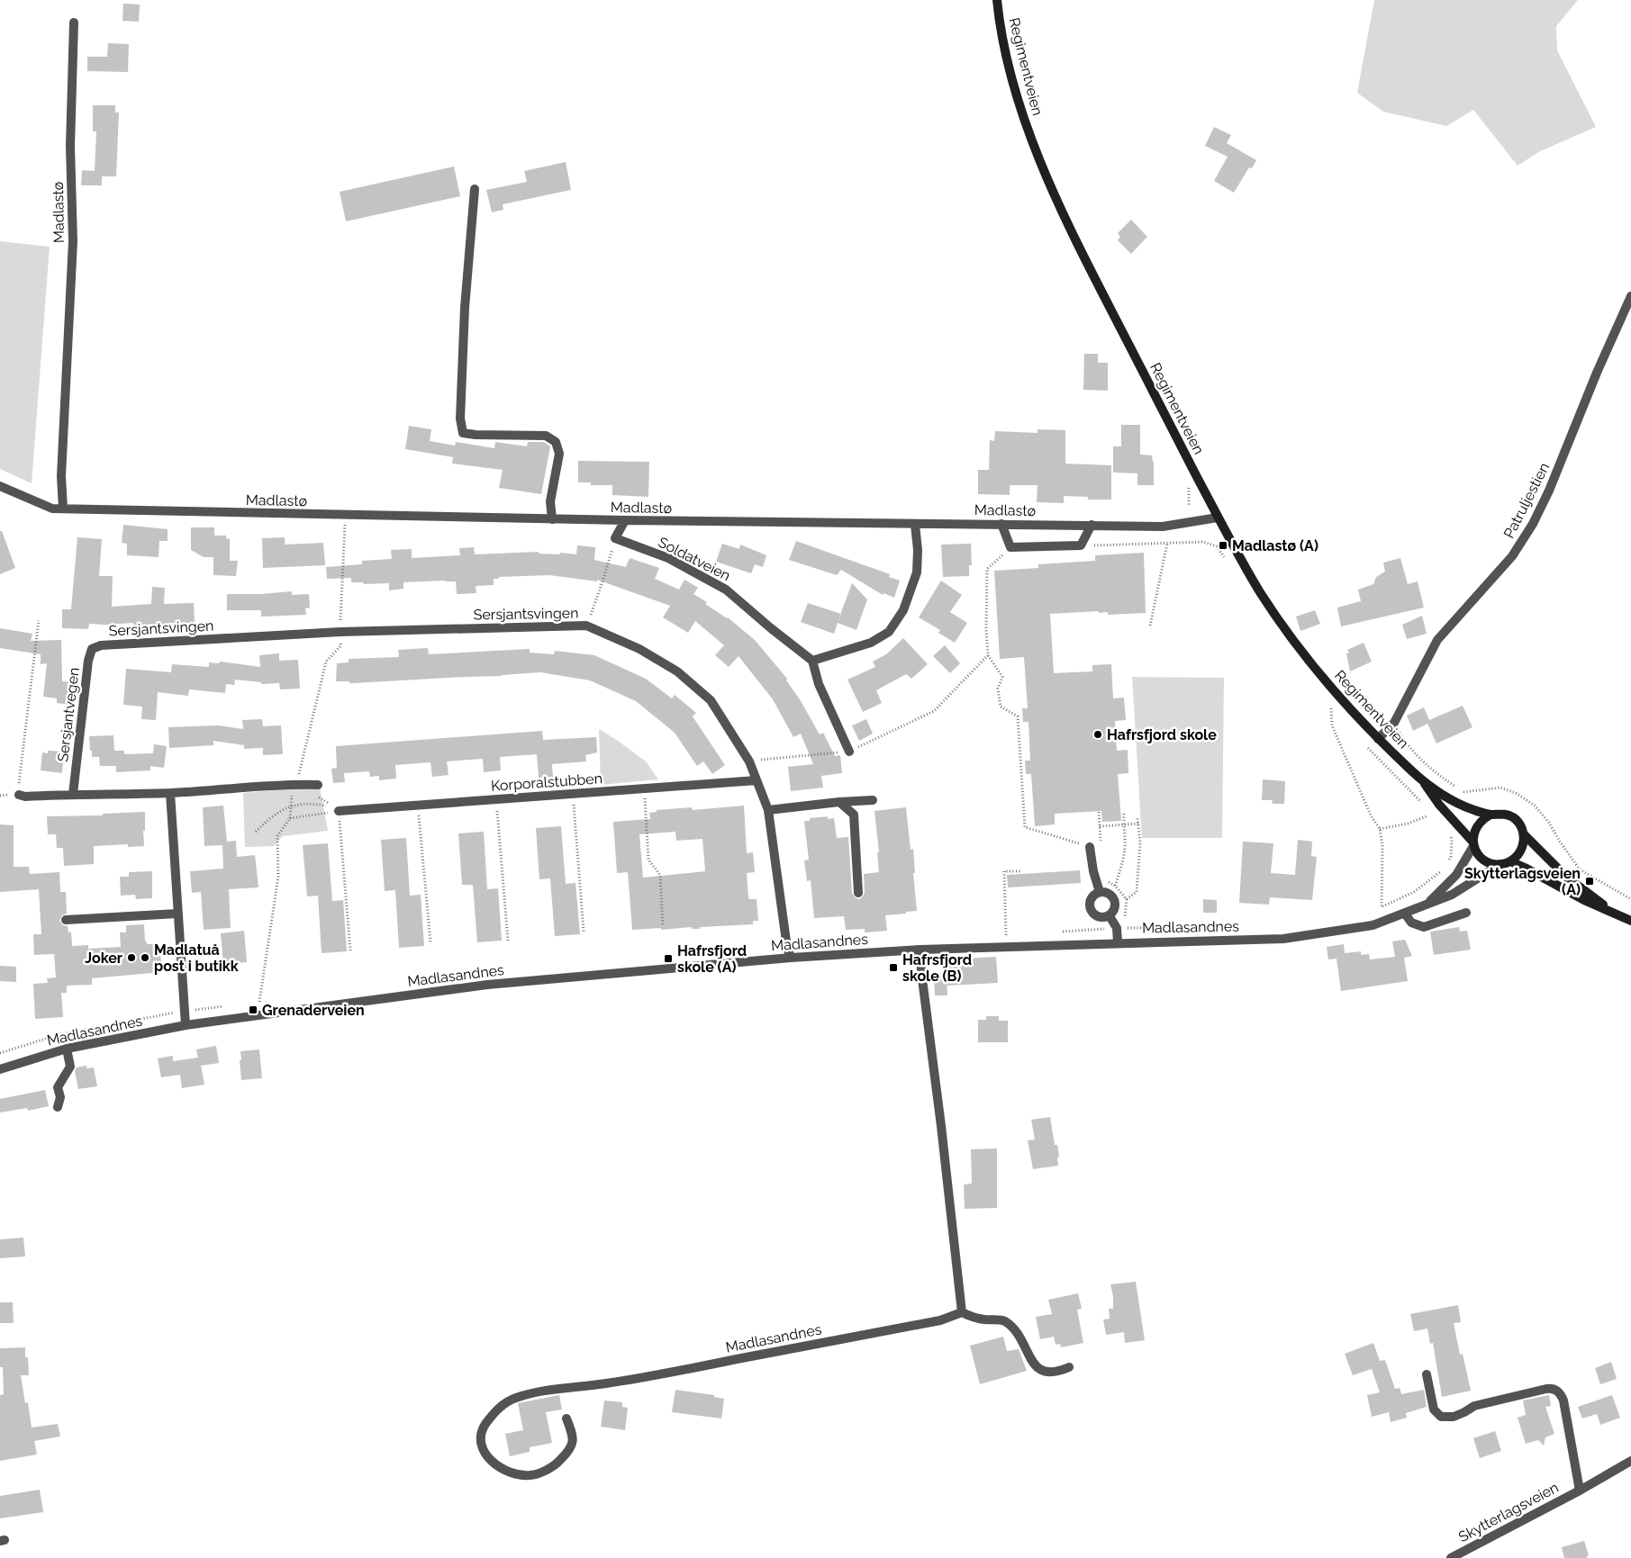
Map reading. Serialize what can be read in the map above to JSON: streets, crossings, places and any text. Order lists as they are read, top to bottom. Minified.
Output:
{"streets":{"main road":["Regimentveien"],"street":["Madlastø","Patruljestien","Soldatveien","Sersjantsvingen","Sersjantvegen","Korporalstubben","Madlasandnes","Skytterlagsveien"]},"crossings":[["Regimentveien","Madlastø"],["Regimentveien","Patruljestien"],["Regimentveien","Madlasandnes"],["Sersjantsvingen","Sersjantvegen"],["Sersjantsvingen","Korporalstubben"],["Sersjantsvingen","Madlasandnes"]],"places":{"transit":["Madlastø (A)","Skytterlagsveien (A)","Hafrsfjord skole (A)","Hafrsfjord skole (B)","Grenaderveien"],"other":["Hafrsfjord skole","Joker","Madlatuå post i butikk"]}}
